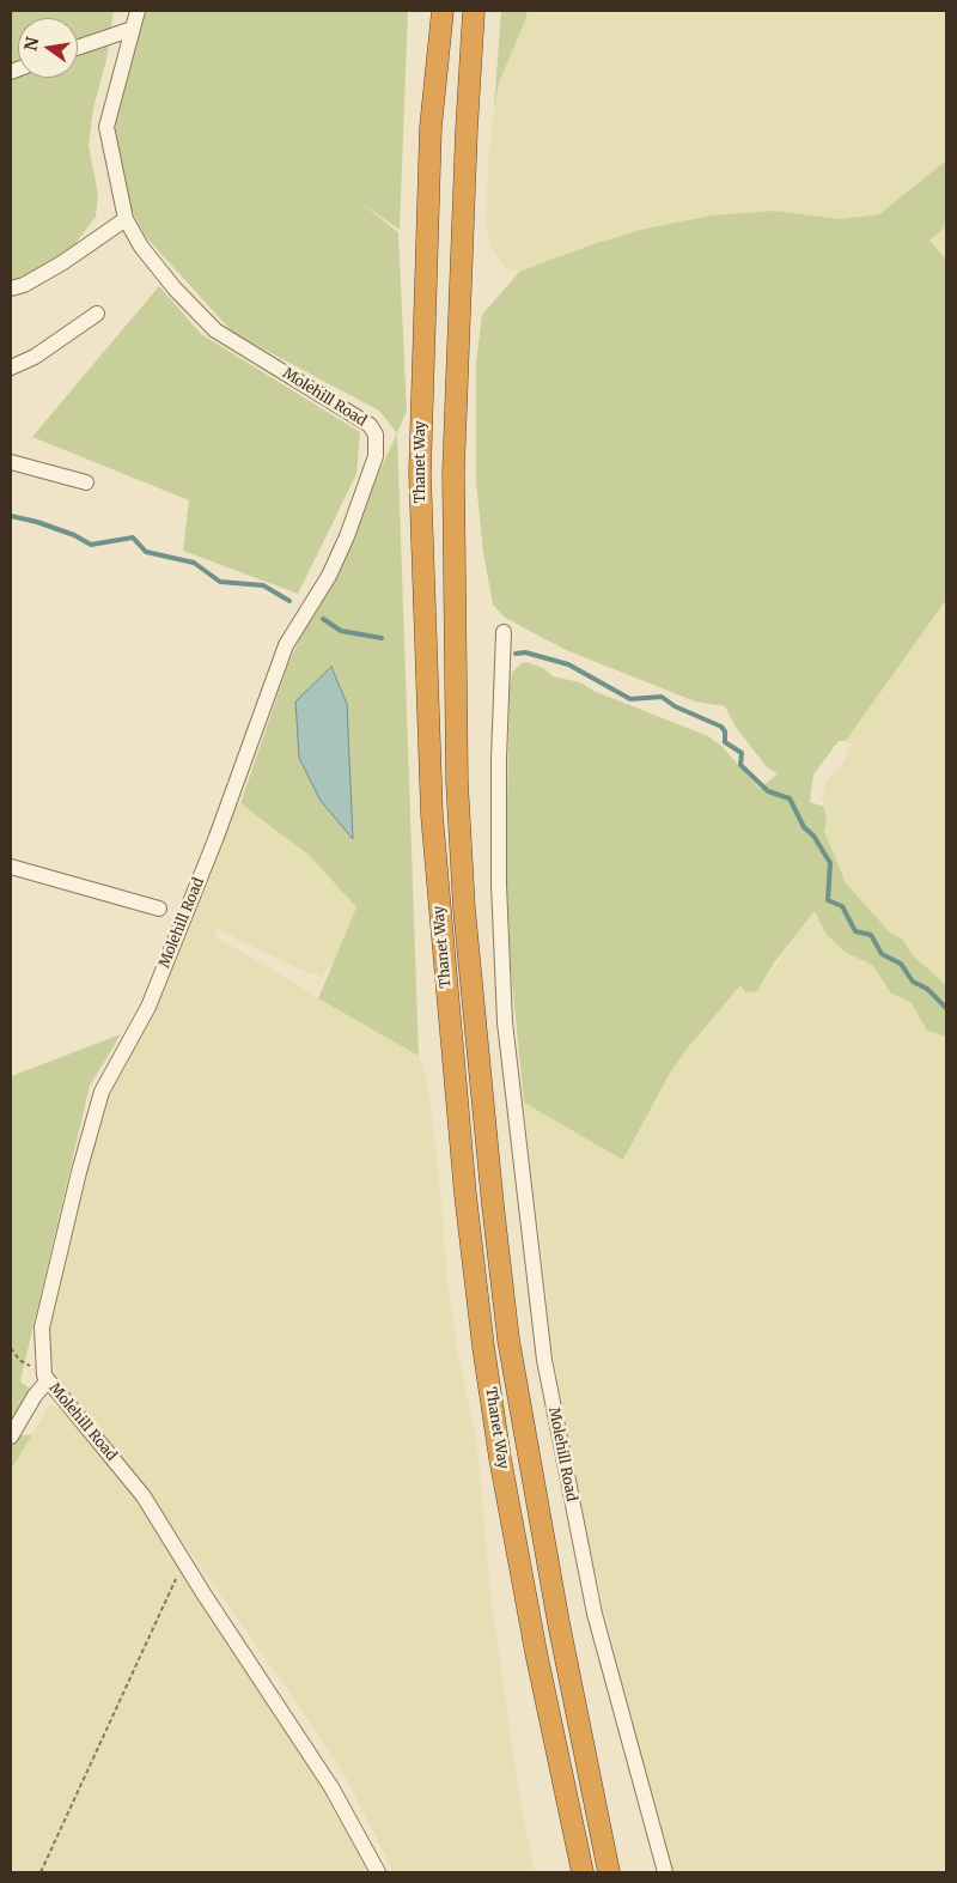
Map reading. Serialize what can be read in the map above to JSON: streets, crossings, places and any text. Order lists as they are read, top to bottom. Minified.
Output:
{"streets":{"highway":["Thanet Way"],"street":["Molehill Road"]},"north":"left"}
